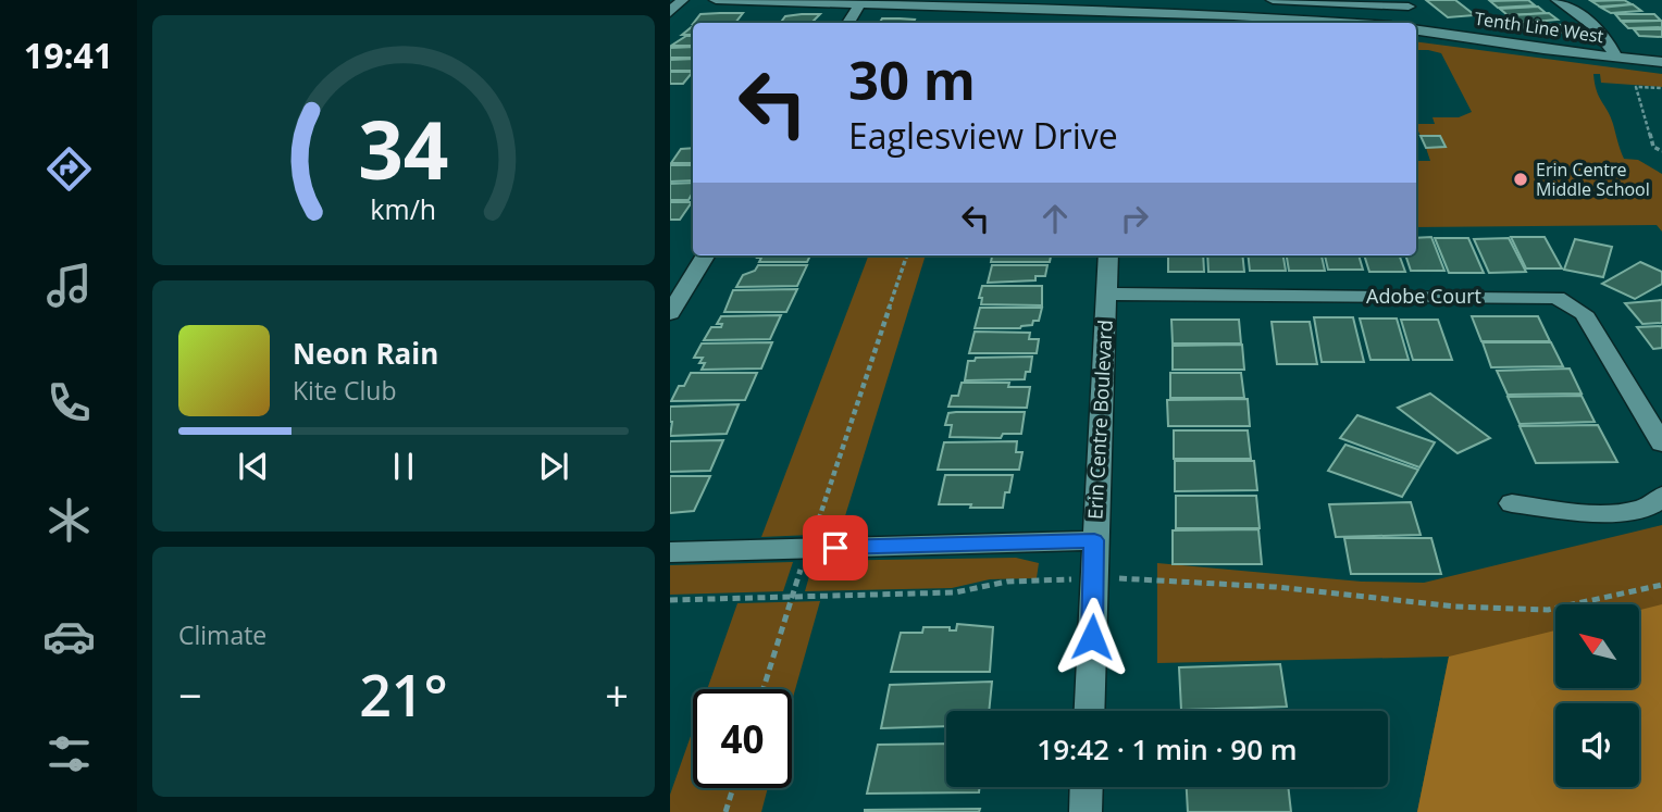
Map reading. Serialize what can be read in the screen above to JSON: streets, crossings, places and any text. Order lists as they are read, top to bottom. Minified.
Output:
{"streets":{"street":["Tenth Line West","Adobe Court","Erin Centre Boulevard"]},"crossings":[["Adobe Court","Erin Centre Boulevard"]],"places":["Erin Centre Middle School"],"north":"top left","page":{"tabs":"19:41","turn":["30 m","Eaglesview Drive"],"song":["Neon Rain","Kite Club"],"tile":"Climate","heat":["−","21°","+"],"limit":"40","trip":"19:42 · 1 min · 90 m","gauge":["34","km/h"]}}
